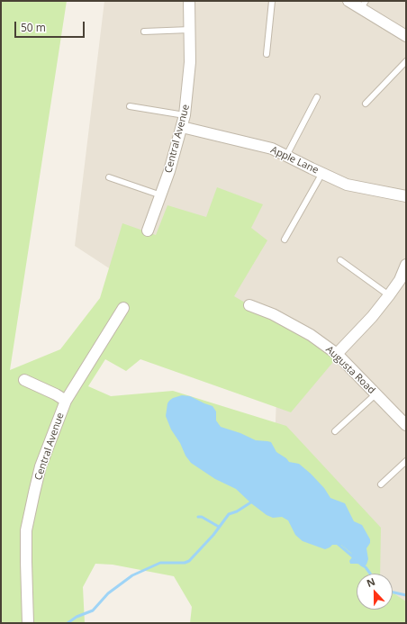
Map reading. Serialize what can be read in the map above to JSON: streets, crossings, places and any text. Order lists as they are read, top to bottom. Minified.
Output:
{"streets":{"street":["Central Avenue","Apple Lane","Augusta Road"]},"crossings":[["Central Avenue","Apple Lane"]],"scale_bar":"50 m","north":"top"}
